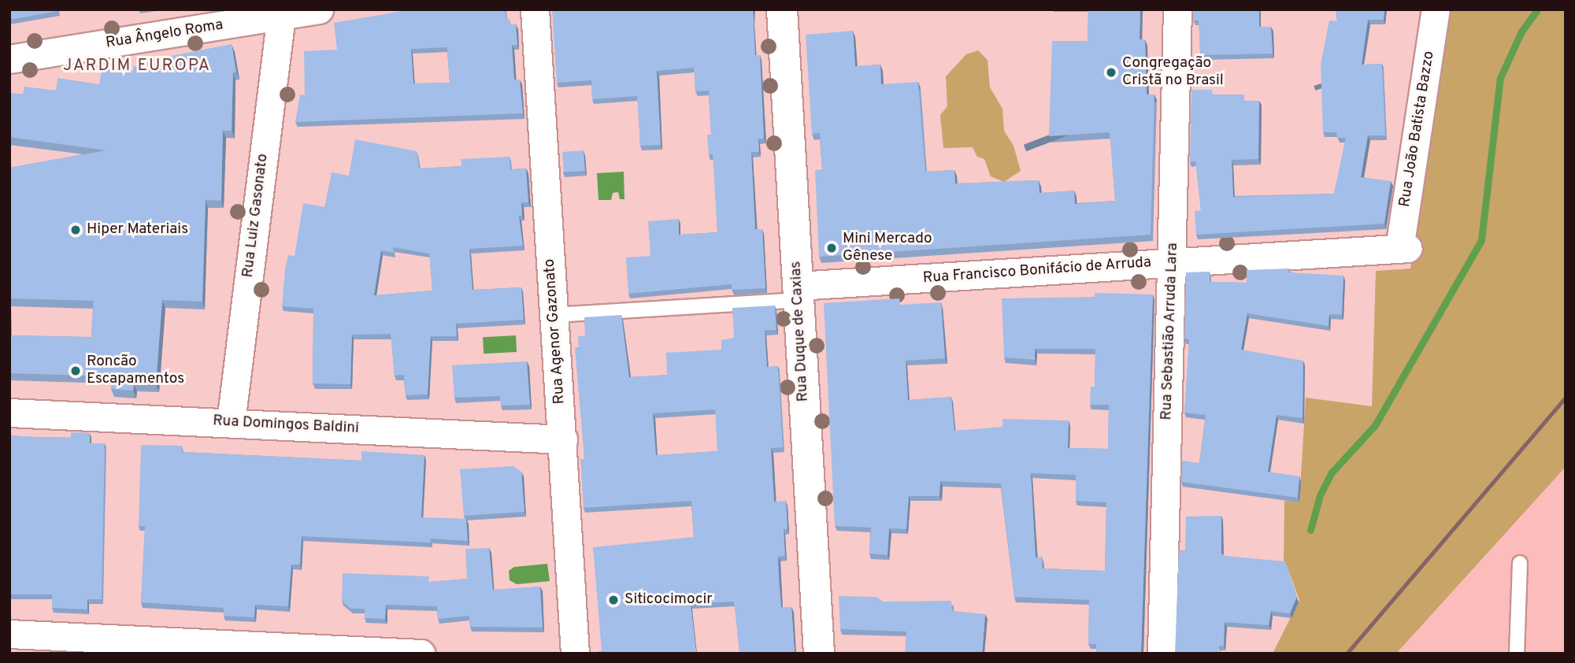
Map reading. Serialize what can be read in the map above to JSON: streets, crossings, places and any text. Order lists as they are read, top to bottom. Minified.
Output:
{"streets":{"main road":["Rua Duque de Caxias"],"street":["Rua Ângelo Roma","Rua João Batista Bazzo","Rua Luiz Gasonato","Rua Francisco Bonifácio de Arruda","Rua Agenor Gazonato","Rua Sebastião Arruda Lara","Rua Domingos Baldini"]},"crossings":[["Rua Ângelo Roma","Rua Luiz Gasonato"],["Rua João Batista Bazzo","Rua Francisco Bonifácio de Arruda"],["Rua Luiz Gasonato","Rua Domingos Baldini"],["Rua Francisco Bonifácio de Arruda","Rua Agenor Gazonato"],["Rua Francisco Bonifácio de Arruda","Rua Duque de Caxias"],["Rua Francisco Bonifácio de Arruda","Rua Sebastião Arruda Lara"],["Rua Agenor Gazonato","Rua Domingos Baldini"]],"districts":["JARDIM EUROPA"],"places":["Congregação Cristã no Brasil","Hiper Materiais","Mini Mercado Gênese","Roncão Escapamentos","Siticocimocir"]}
